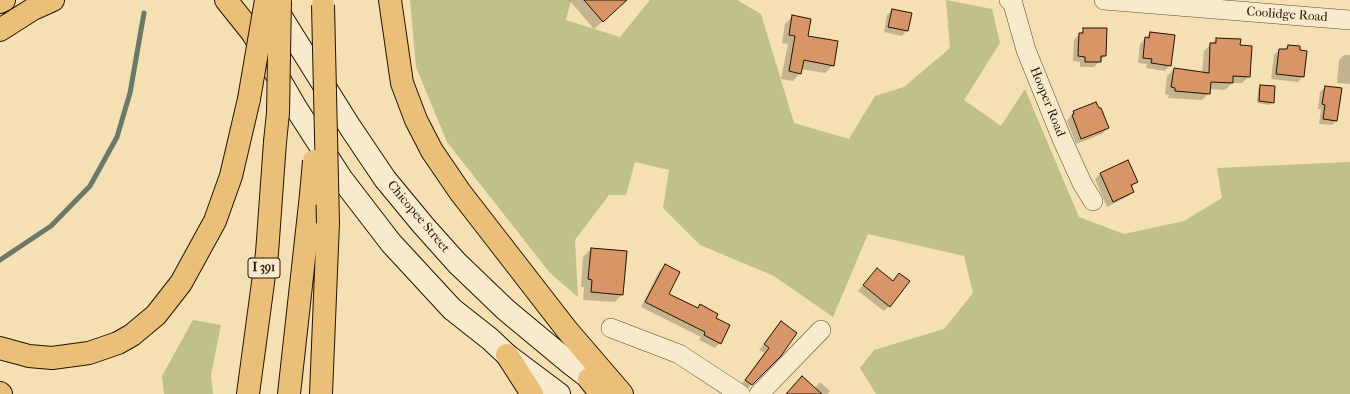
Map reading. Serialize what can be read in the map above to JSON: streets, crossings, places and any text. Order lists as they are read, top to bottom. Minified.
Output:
{"streets":{"highway":["I 391"],"main road":["Chicopee Street"],"street":["Coolidge Road","Hooper Road"]}}
